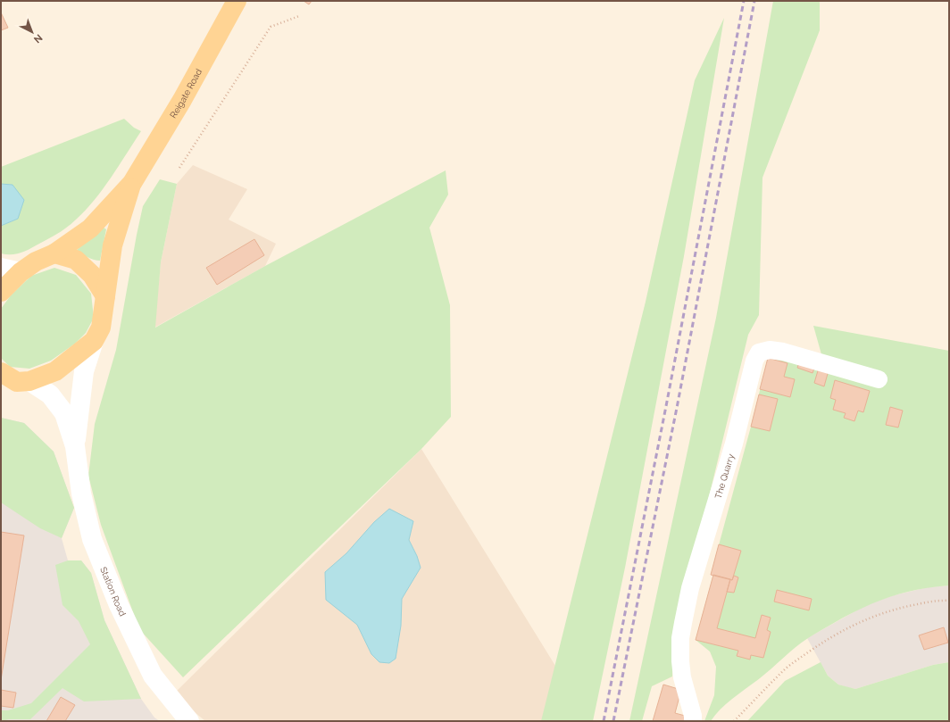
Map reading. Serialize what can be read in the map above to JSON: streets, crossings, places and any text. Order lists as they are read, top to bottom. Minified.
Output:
{"streets":{"main road":["Reigate Road","Station Road"],"street":["The Quarry"]},"crossings":[["Reigate Road","Station Road"]],"north":"bottom right"}
